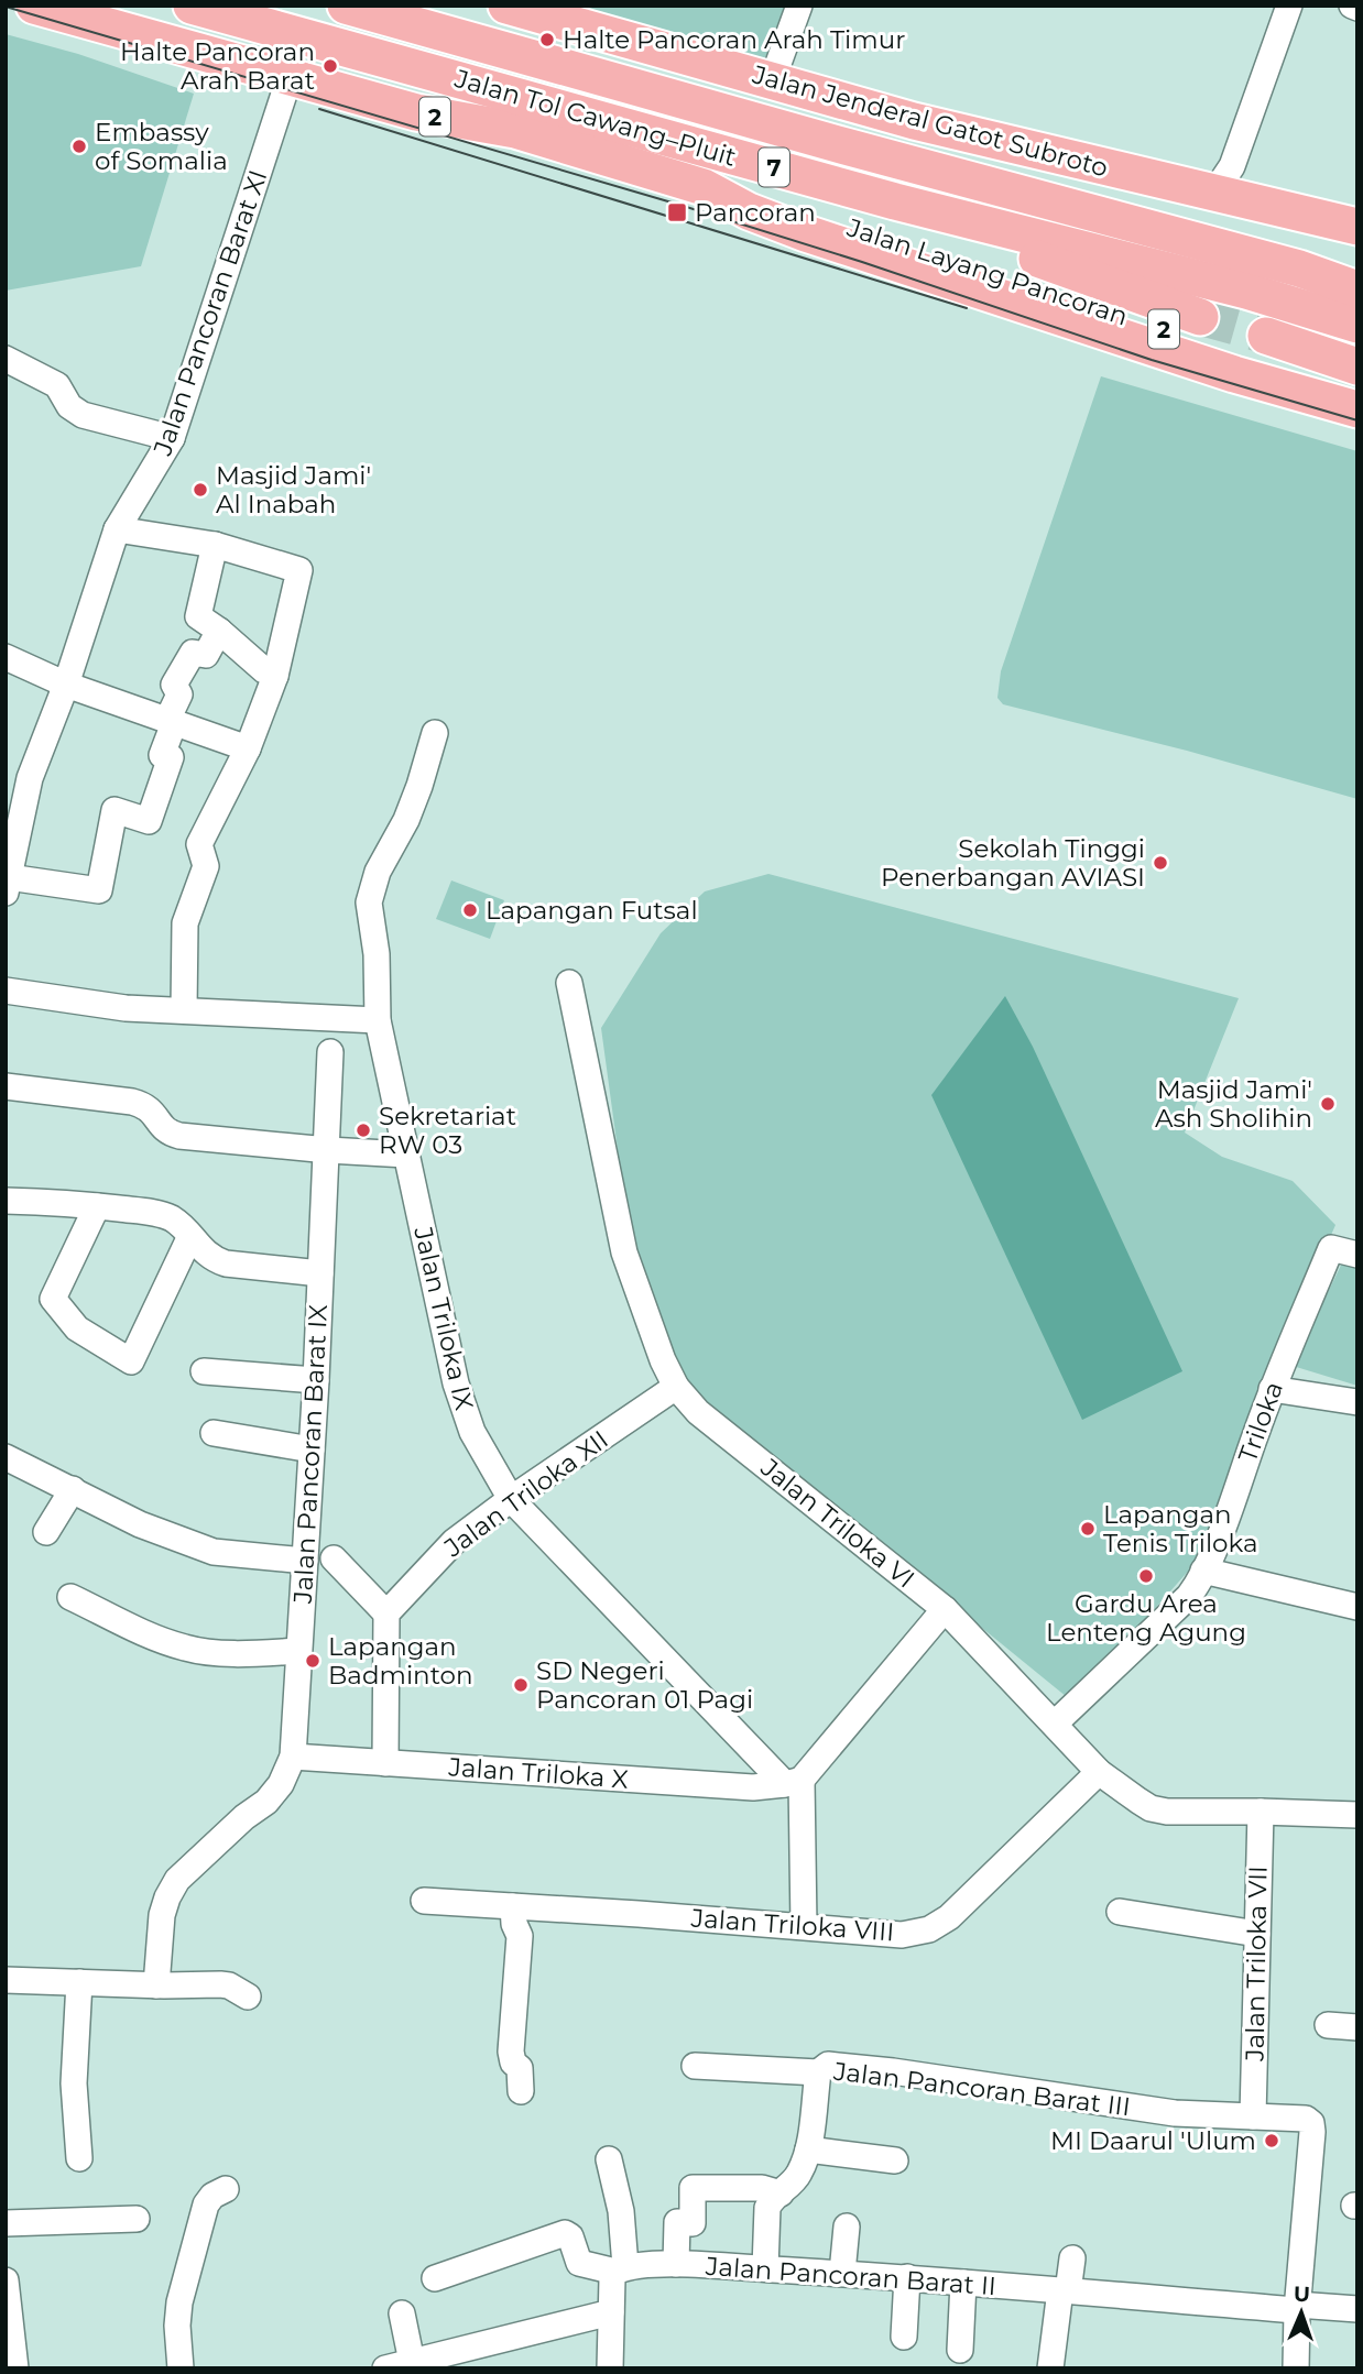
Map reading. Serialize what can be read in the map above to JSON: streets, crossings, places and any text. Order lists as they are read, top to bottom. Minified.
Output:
{"streets":{"highway":["2","Jalan Tol Cawang–Pluit","Jalan Jenderal Gatot Subroto","7","Jalan Layang Pancoran"],"street":["Jalan Pancoran Barat XI","Jalan Triloka IX","Triloka","Jalan Pancoran Barat IX","Jalan Triloka XII","Jalan Triloka VI","Jalan Triloka X","Jalan Triloka VIII","Jalan Triloka VII","Jalan Pancoran Barat III","Jalan Pancoran Barat II"]},"crossings":[["2","Jalan Layang Pancoran"],["2","Jalan Pancoran Barat XI"],["Jalan Triloka IX","Jalan Triloka XII"],["Jalan Triloka IX","Jalan Triloka X"],["Triloka","Jalan Triloka VI"],["Jalan Pancoran Barat IX","Jalan Triloka X"],["Jalan Triloka XII","Jalan Triloka VI"],["Jalan Triloka VI","Jalan Triloka VIII"],["Jalan Triloka VI","Jalan Triloka VII"],["Jalan Triloka VII","Jalan Pancoran Barat III"],["Jalan Pancoran Barat III","Jalan Pancoran Barat II"]],"places":{"other":["Halte Pancoran Arah Timur","Halte Pancoran Arah Barat","Embassy of Somalia","Masjid Jami' Al Inabah","Sekolah Tinggi Penerbangan AVIASI","Lapangan Futsal","Masjid Jami' Ash Sholihin","Sekretariat RW 03","Lapangan Tenis Triloka","Gardu Area Lenteng Agung","Lapangan Badminton","SD Negeri Pancoran 01 Pagi","MI Daarul 'Ulum"],"transit":["Pancoran"]},"north":"top"}
